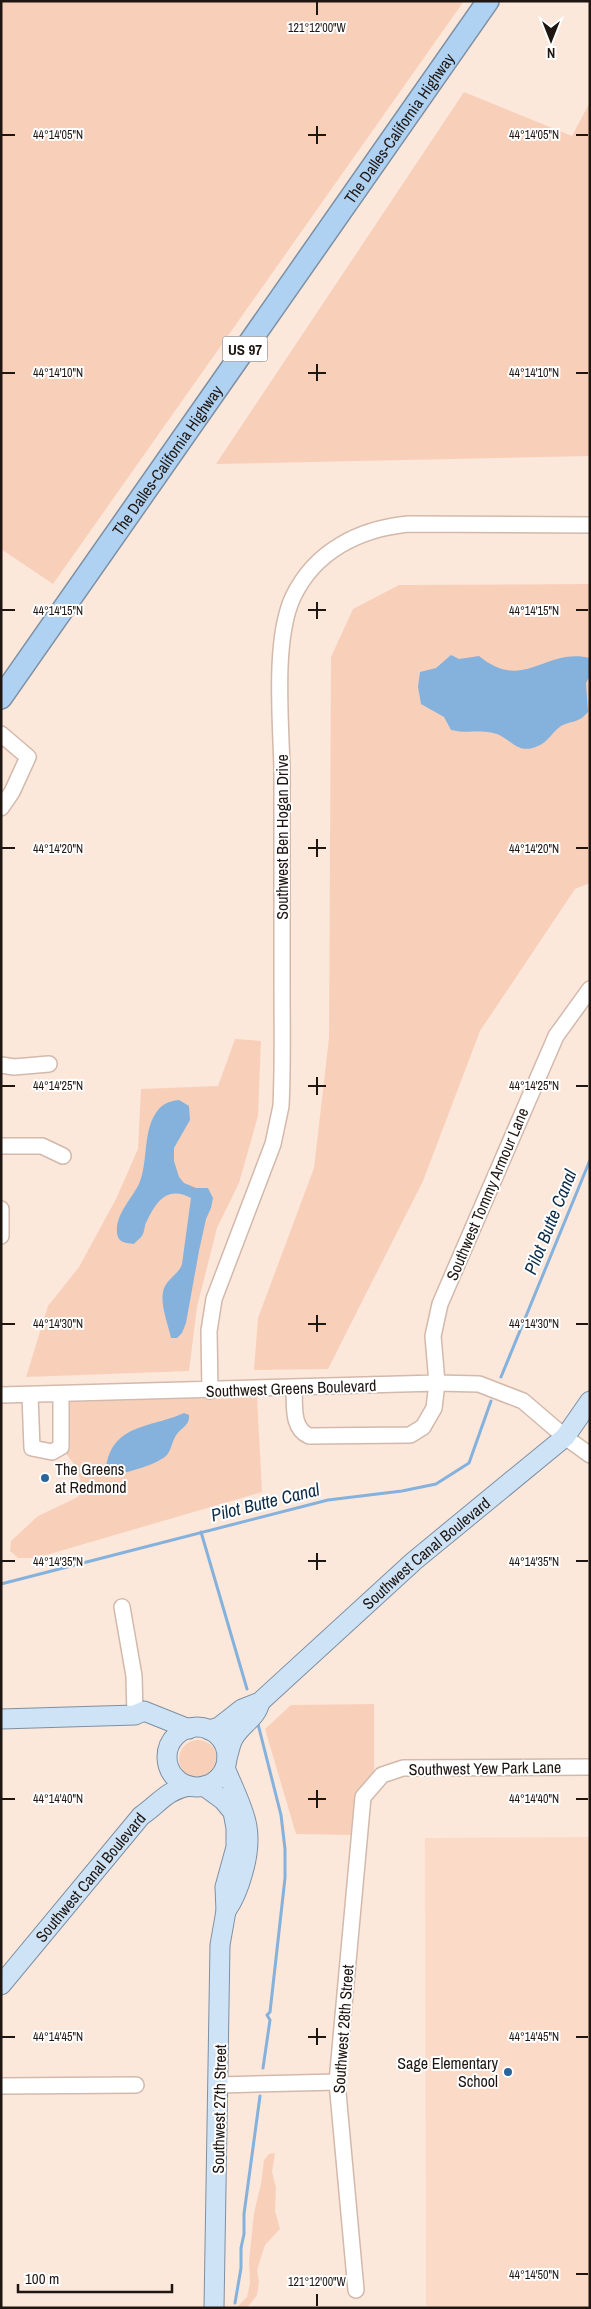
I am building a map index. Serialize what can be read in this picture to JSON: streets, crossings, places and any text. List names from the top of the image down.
{
  "streets": {
    "highway": ["The Dalles-California Highway", "US 97"],
    "main road": ["Southwest Canal Boulevard", "Southwest 27th Street"],
    "street": [
      "Southwest Ben Hogan Drive",
      "Southwest Tommy Armour Lane",
      "Southwest Greens Boulevard",
      "Southwest Yew Park Lane",
      "Southwest 28th Street"
    ]
  },
  "crossings": [
    ["Southwest Ben Hogan Drive", "Southwest Greens Boulevard"],
    ["Southwest Tommy Armour Lane", "Southwest Greens Boulevard"],
    ["Southwest Greens Boulevard", "Southwest Canal Boulevard"],
    ["Southwest Canal Boulevard", "Southwest 27th Street"],
    ["Southwest Yew Park Lane", "Southwest 28th Street"]
  ],
  "water": ["Pilot Butte Canal"],
  "places": ["The Greens at Redmond", "Sage Elementary School"],
  "scale_bar": "100 m",
  "north": "bottom",
  "coordinates": [
    "121°12'00\"W",
    "44°14'05\"N",
    "44°14'10\"N",
    "44°14'15\"N",
    "44°14'20\"N",
    "44°14'25\"N",
    "44°14'30\"N",
    "44°14'35\"N",
    "44°14'40\"N",
    "44°14'45\"N",
    "44°14'50\"N"
  ]
}
